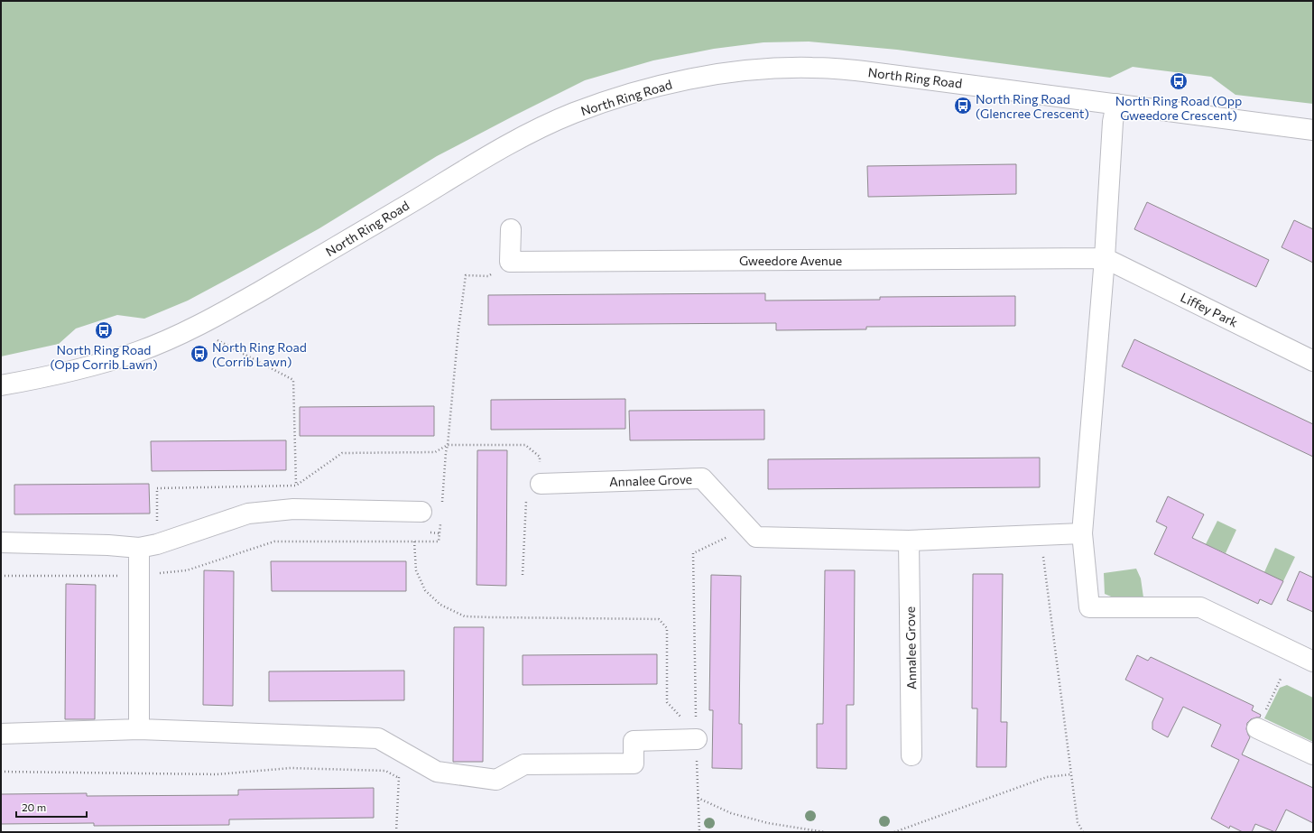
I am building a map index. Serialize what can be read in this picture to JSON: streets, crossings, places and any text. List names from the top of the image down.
{
  "streets": {
    "street": [
      "North Ring Road",
      "Gweedore Avenue",
      "Liffey Park",
      "Annalee Grove"
    ]
  },
  "crossings": [
    ["Gweedore Avenue", "Liffey Park"]
  ],
  "places": {
    "bus stop": [
      "North Ring Road (Opp Gweedore Crescent)",
      "North Ring Road (Glencree Crescent)",
      "North Ring Road (Opp Corrib Lawn)",
      "North Ring Road (Corrib Lawn)"
    ]
  },
  "scale_bar": "20 m"
}
